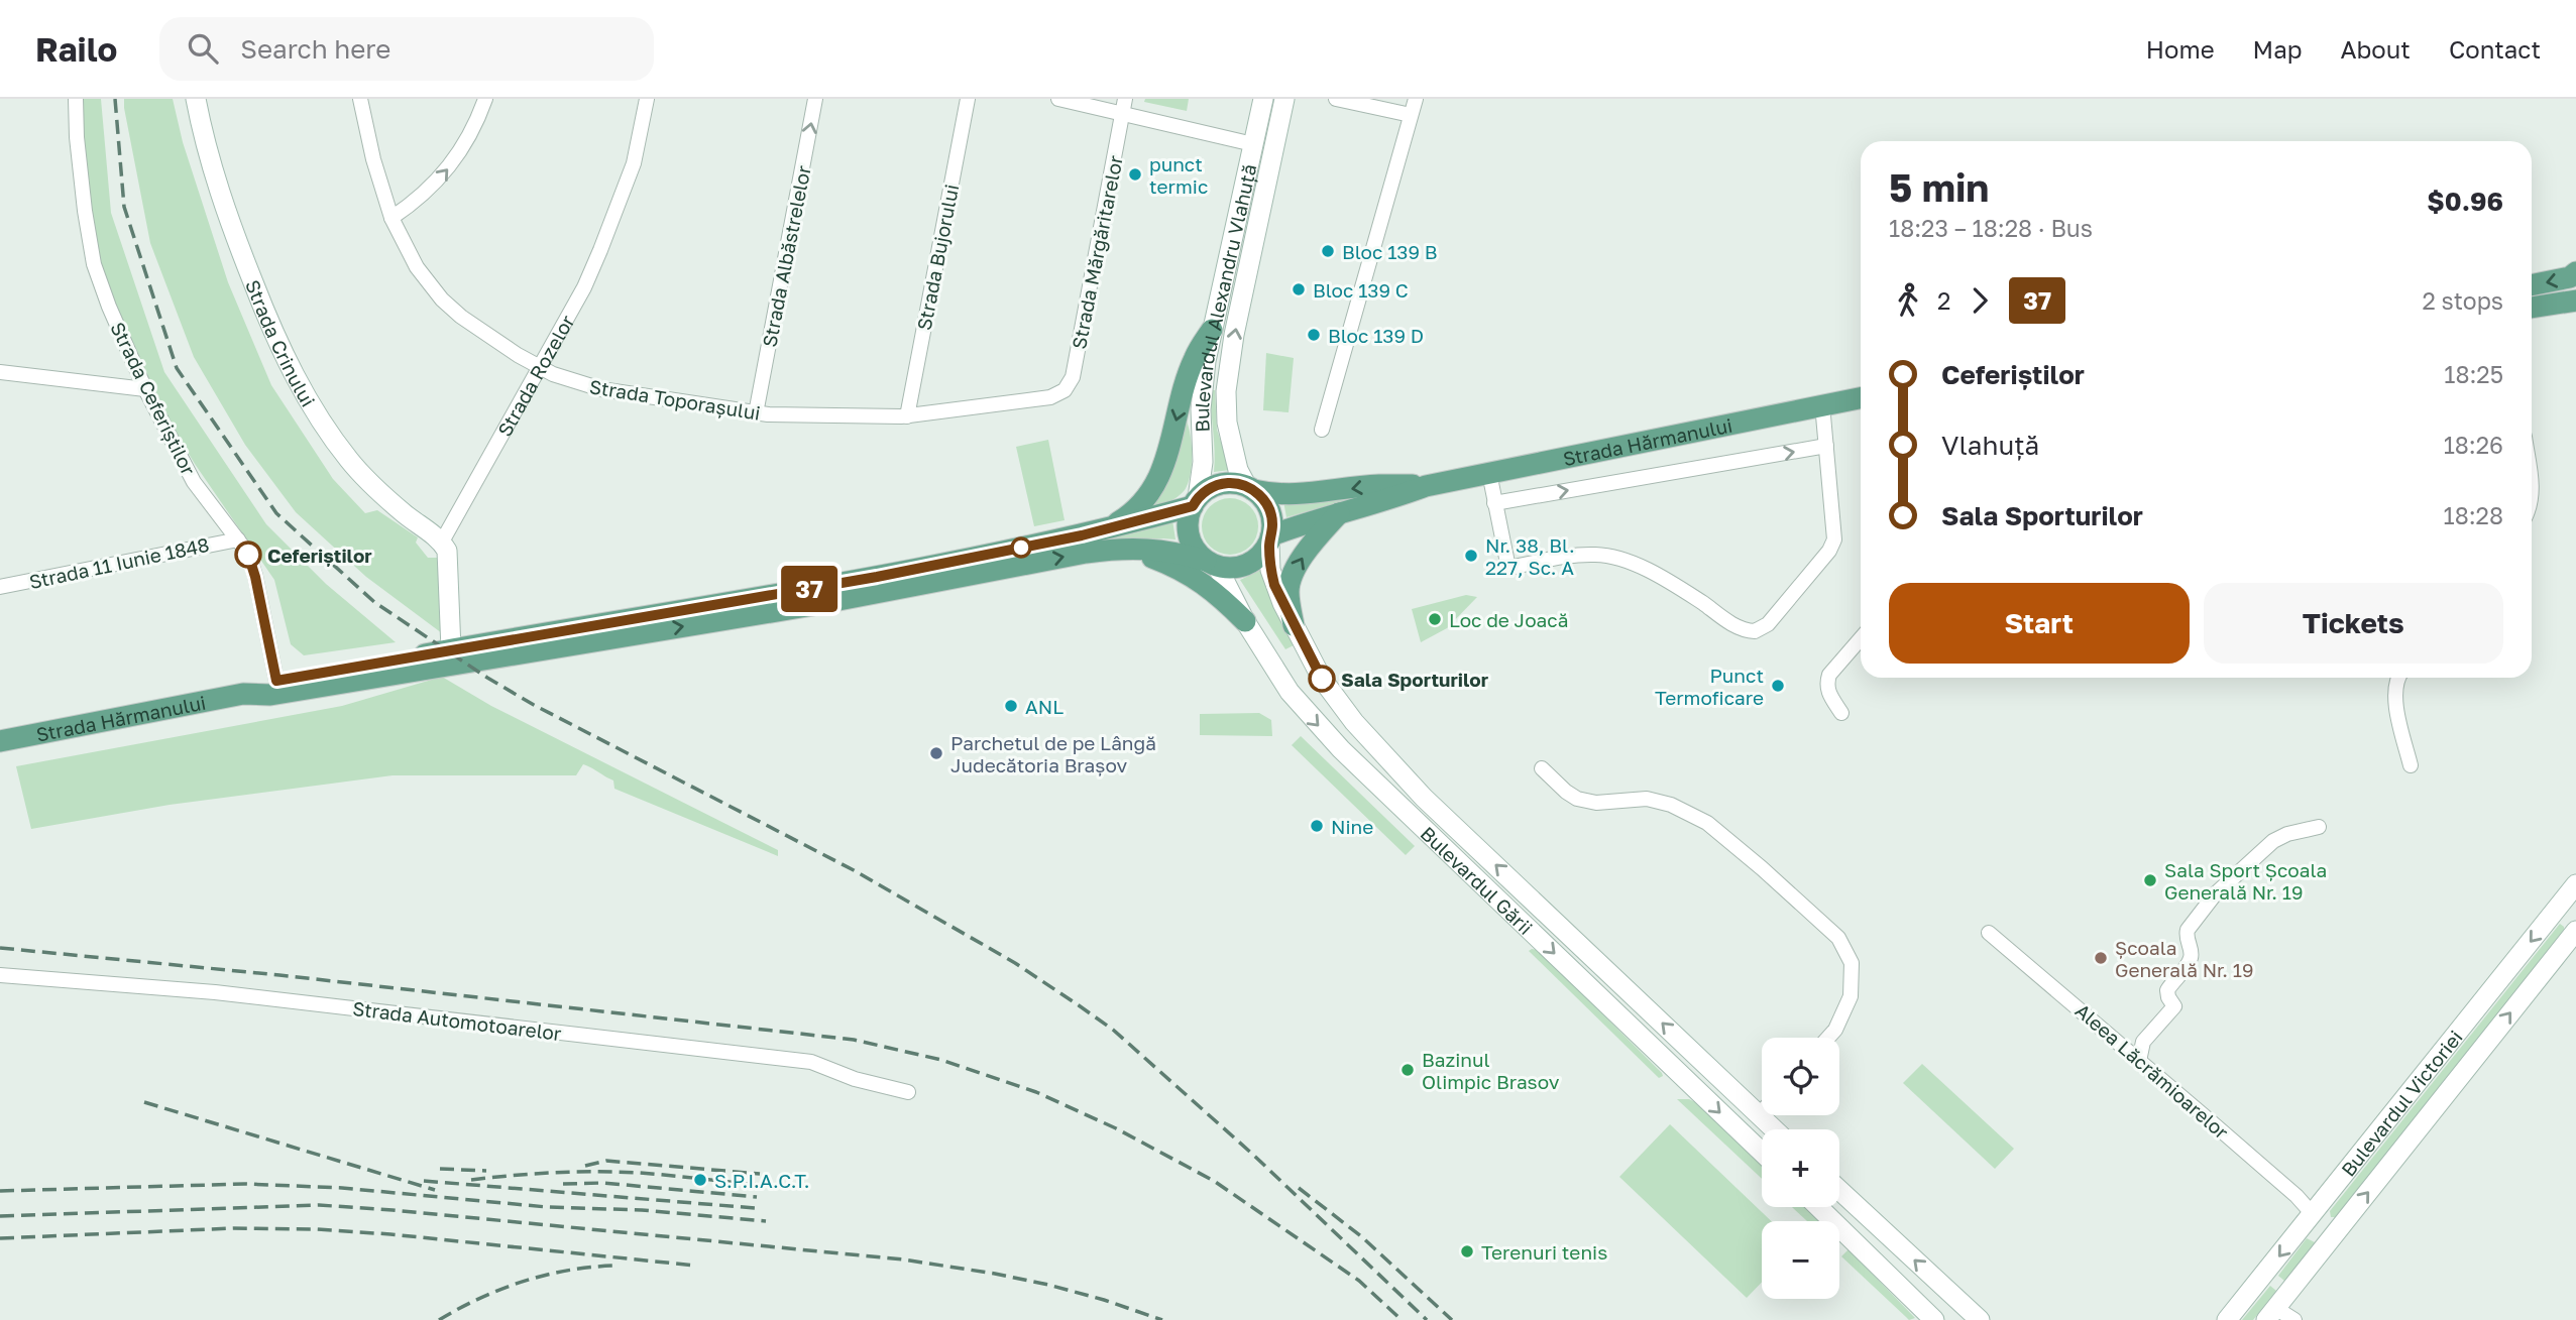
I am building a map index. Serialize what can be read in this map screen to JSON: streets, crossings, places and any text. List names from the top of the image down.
{
  "streets": {
    "main road": [
      "Bulevardul Alexandru Vlahuță",
      "Strada Crinului",
      "Strada Hărmanului",
      "Bulevardul Gării",
      "Bulevardul Victoriei"
    ],
    "street": [
      "Strada Mărgăritarelor",
      "Strada Albăstrelelor",
      "Strada Bujorului",
      "Strada Rozelor",
      "Strada Ceferiștilor",
      "Strada Toporașului",
      "Strada 11 Iunie 1848",
      "Strada Automotoarelor",
      "Aleea Lăcrămioarelor"
    ]
  },
  "crossings": [
    ["Strada Mărgăritarelor", "Strada Toporașului"],
    ["Strada Albăstrelelor", "Strada Toporașului"],
    ["Strada Bujorului", "Strada Toporașului"],
    ["Bulevardul Alexandru Vlahuță", "Strada Hărmanului"],
    ["Bulevardul Alexandru Vlahuță", "Bulevardul Gării"],
    ["Strada Crinului", "Strada Rozelor"],
    ["Strada Rozelor", "Strada Toporașului"],
    ["Strada Ceferiștilor", "Strada Hărmanului"],
    ["Strada Ceferiștilor", "Strada 11 Iunie 1848"],
    ["Strada Hărmanului", "Bulevardul Gării"],
    ["Aleea Lăcrămioarelor", "Bulevardul Victoriei"]
  ],
  "one_way": ["Strada Albăstrelelor"],
  "places": [
    "punct termic",
    "Bloc 139 B",
    "Bloc 139 C",
    "Bloc 139 D",
    "Ceferiștilor",
    "Nr. 38, Bl. 227, Sc. A",
    "Loc de Joacă",
    "Sala Sporturilor",
    "Punct Termoficare",
    "ANL",
    "Parchetul de pe Lângă Judecătoria Brașov",
    "Nine",
    "Sala Sport Școala Generală Nr. 19",
    "Școala Generală Nr. 19",
    "Bazinul Olimpic Brasov",
    "S.P.I.A.C.T.",
    "Terenuri tenis"
  ],
  "lines": ["bus line 37"],
  "page": {
    "header": "Railo",
    "search": "Search here",
    "nav": [
      "Home",
      "Map",
      "About",
      "Contact"
    ],
    "on_map": "37",
    "heading": ["5 min", "18:23 – 18:28 · Bus", "$0.96"],
    "legs": ["2", "37", "2 stops"],
    "list": [
      {
        "name": "Ceferiștilor",
        "value": "18:25"
      },
      {
        "name": "Vlahuță",
        "value": "18:26"
      },
      {
        "name": "Sala Sporturilor",
        "value": "18:28"
      }
    ],
    "buttons": ["Start", "Tickets"],
    "map_buttons": ["+", "−"]
  }
}
